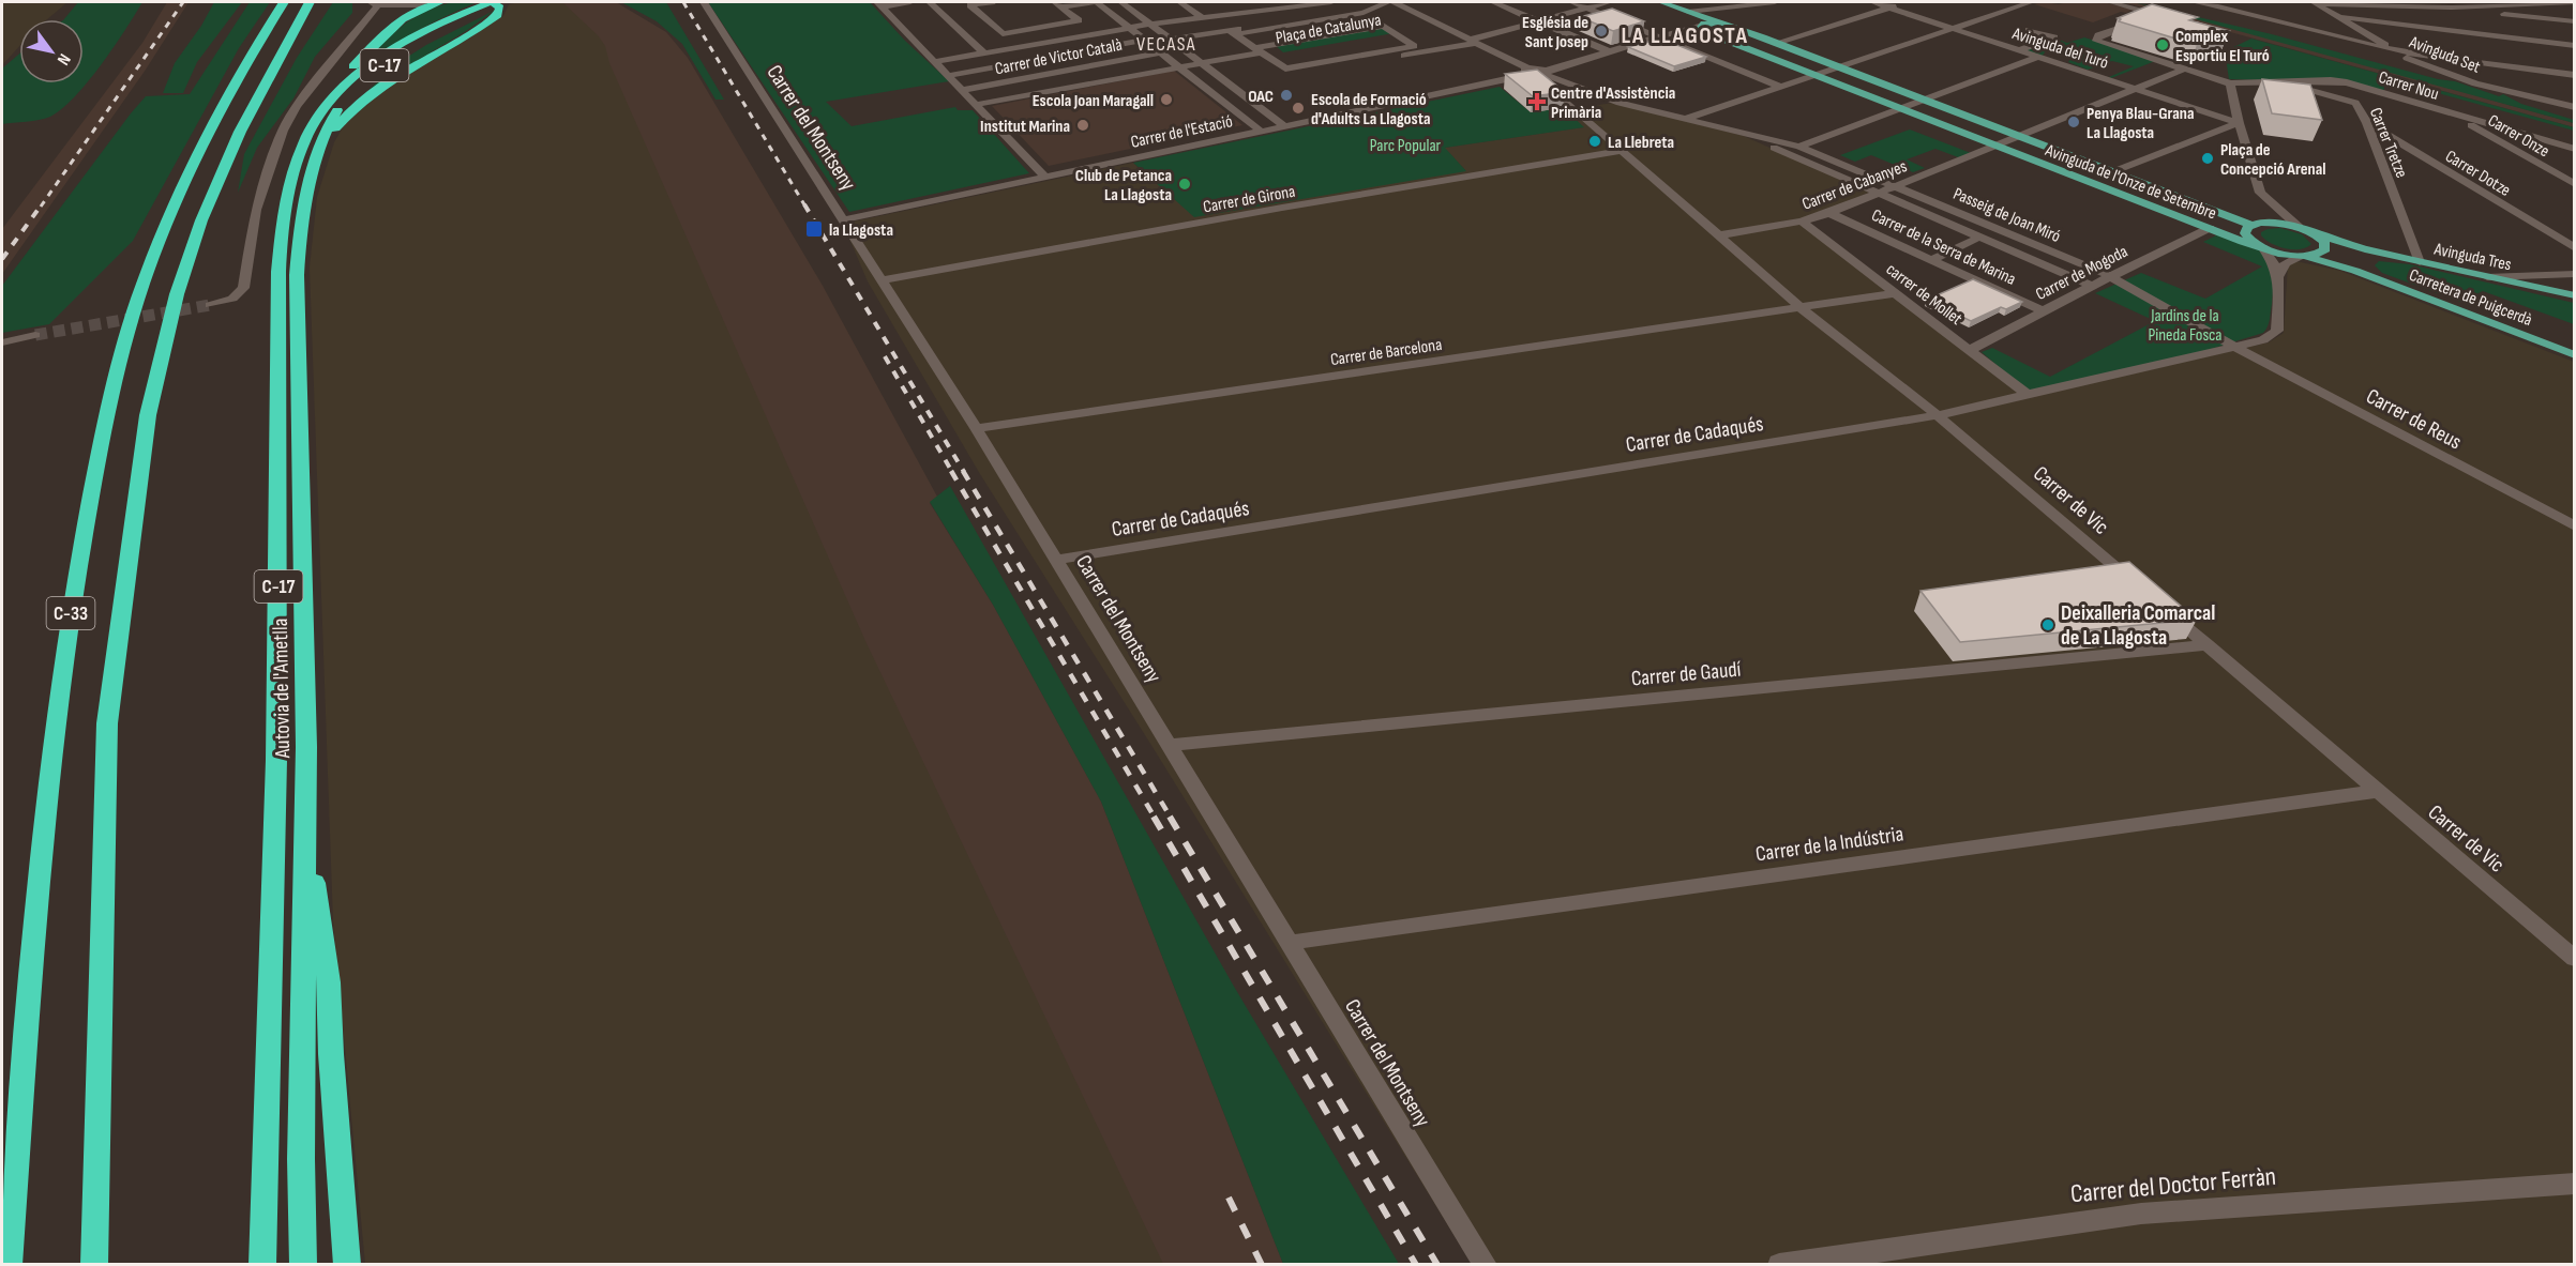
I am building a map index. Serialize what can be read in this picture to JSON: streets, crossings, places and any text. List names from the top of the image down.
{
  "streets": {
    "highway": ["C-17", "C-33", "Autovia de l'Ametlla"],
    "main road": ["Avinguda de l'Onze de Setembre", "Avinguda Tres", "Carretera de Puigcerdà"],
    "street": [
      "Plaça de Catalunya",
      "Avinguda del Turó",
      "Avinguda Set",
      "Carrer de Victor Català",
      "Carrer Nou",
      "Carrer del Montseny",
      "Carrer de l'Estació",
      "Carrer Onze",
      "Carrer Tretze",
      "Carrer Dotze",
      "Carrer de Cabanyes",
      "Carrer de Girona",
      "Passeig de Joan Miró",
      "Carrer de la Serra de Marina",
      "Carrer de Mogoda",
      "carrer de Mollet",
      "Carrer de Barcelona",
      "Carrer de Reus",
      "Carrer de Cadaqués",
      "Carrer de Vic",
      "Carrer de Gaudí",
      "Carrer de la Indústria",
      "Carrer del Doctor Ferràn"
    ]
  },
  "crossings": [
    ["C-17", "Autovia de l'Ametlla"],
    ["Carrer Nou", "Carrer Onze"],
    ["Carrer Nou", "Carrer Tretze"],
    ["Carrer del Montseny", "Carrer de l'Estació"],
    ["Carrer del Montseny", "Carrer de Girona"],
    ["Carrer del Montseny", "Carrer de Barcelona"],
    ["Carrer del Montseny", "Carrer de Cadaqués"],
    ["Carrer del Montseny", "Carrer de Gaudí"],
    ["Carrer del Montseny", "Carrer de la Indústria"],
    ["Carrer de l'Estació", "Avinguda de l'Onze de Setembre"],
    ["Carrer de l'Estació", "Passeig de Joan Miró"],
    ["Carrer de l'Estació", "Carrer de Vic"],
    ["Carrer Tretze", "Carrer Dotze"],
    ["Carrer Tretze", "Avinguda Tres"],
    ["Avinguda de l'Onze de Setembre", "Carrer de Cabanyes"],
    ["Avinguda de l'Onze de Setembre", "Avinguda Tres"],
    ["Avinguda de l'Onze de Setembre", "Carrer de Mogoda"],
    ["Avinguda de l'Onze de Setembre", "Carretera de Puigcerdà"],
    ["Carrer de Cabanyes", "Passeig de Joan Miró"],
    ["Carrer de Cabanyes", "Carrer de la Serra de Marina"],
    ["Carrer de Cabanyes", "carrer de Mollet"],
    ["Carrer de Cabanyes", "Carrer de Vic"],
    ["Carrer de Girona", "Carrer de Vic"],
    ["Passeig de Joan Miró", "Carrer de Mogoda"],
    ["Passeig de Joan Miró", "Carrer de Reus"],
    ["Passeig de Joan Miró", "Carrer de Cadaqués"],
    ["Passeig de Joan Miró", "Carrer de Vic"],
    ["Carrer de la Serra de Marina", "Carrer de Mogoda"],
    ["Avinguda Tres", "Carretera de Puigcerdà"],
    ["Carrer de Mogoda", "carrer de Mollet"],
    ["carrer de Mollet", "Carrer de Barcelona"],
    ["carrer de Mollet", "Carrer de Cadaqués"],
    ["Carrer de Barcelona", "Carrer de Vic"],
    ["Carrer de Reus", "Carrer de Cadaqués"],
    ["Carrer de Cadaqués", "Carrer de Vic"],
    ["Carrer de Vic", "Carrer de Gaudí"],
    ["Carrer de Vic", "Carrer de la Indústria"]
  ],
  "districts": ["LA LLAGOSTA", "VECASA"],
  "parks": ["Parc Popular", "Jardins de la Pineda Fosca"],
  "places": {
    "other": [
      "Església de Sant Josep",
      "Complex Esportiu El Turó",
      "OAC",
      "Escola Joan Maragall",
      "Escola de Formació d'Adults La Llagosta",
      "Penya Blau-Grana La Llagosta",
      "Institut Marina",
      "La Llebreta",
      "Plaça de Concepció Arenal",
      "Club de Petanca La Llagosta",
      "Deixalleria Comarcal de La Llagosta"
    ],
    "health": ["Centre d'Assistència Primària"],
    "transit": ["la Llagosta"]
  },
  "north": "bottom right"
}
